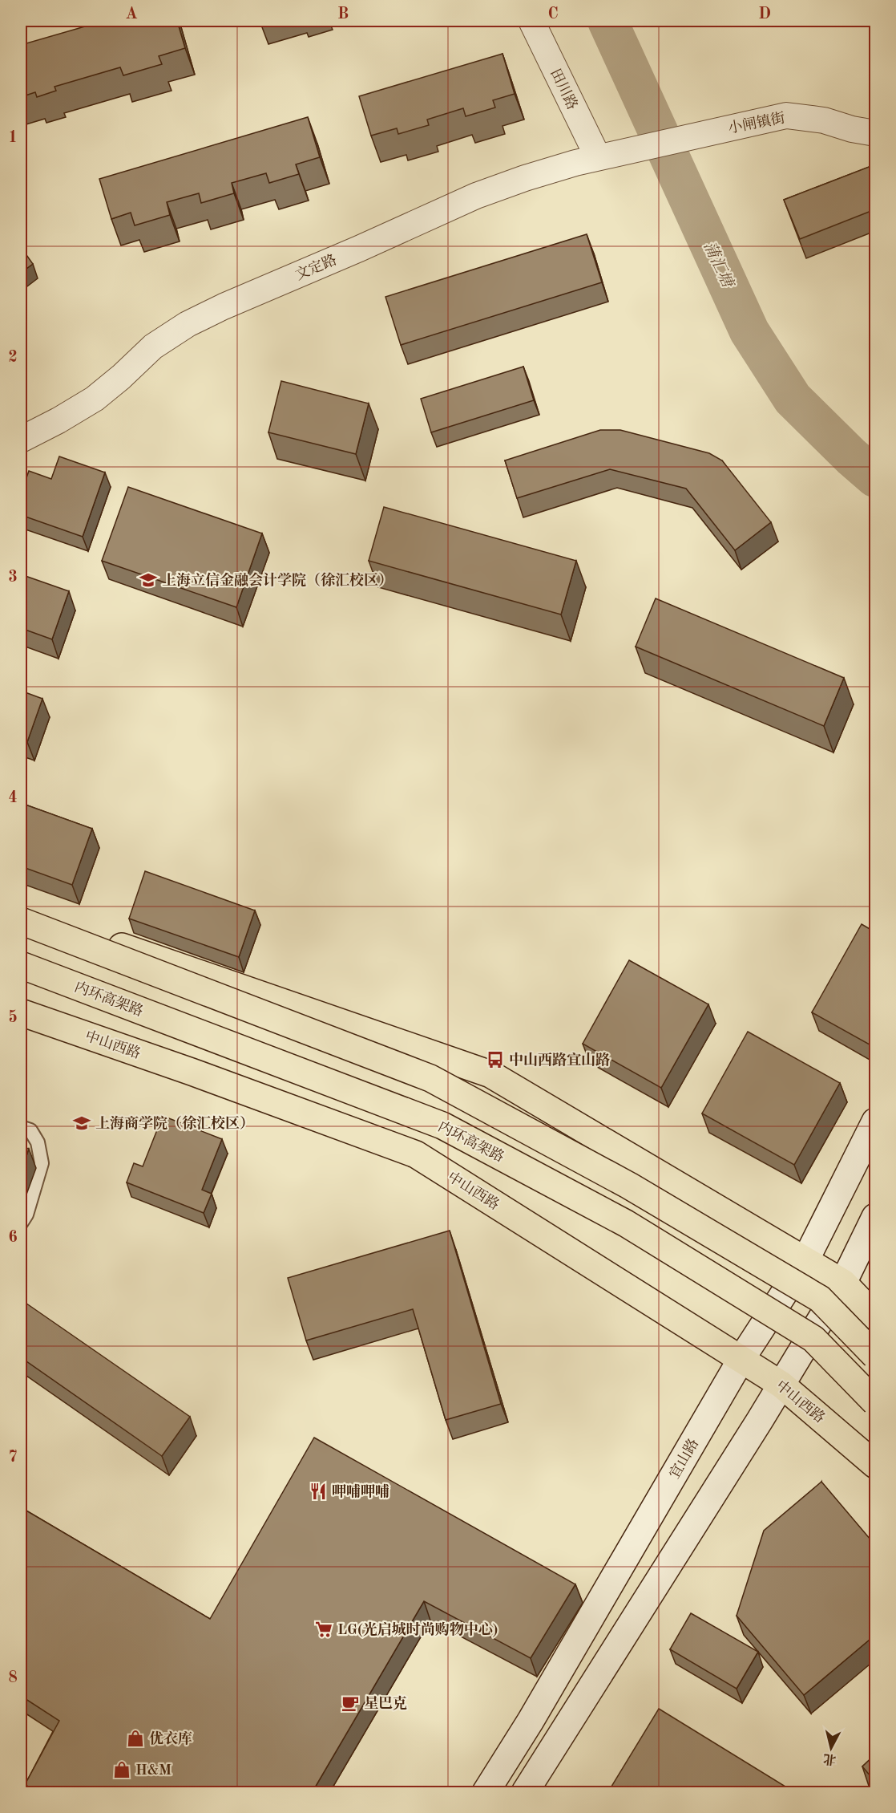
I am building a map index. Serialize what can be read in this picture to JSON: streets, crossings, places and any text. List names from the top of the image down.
{
  "streets": {
    "main road": ["内环高架路", "中山西路", "宜山路"],
    "street": ["田川路", "小闸镇街", "文定路"]
  },
  "crossings": [
    ["田川路", "文定路"],
    ["小闸镇街", "文定路"],
    ["中山西路", "宜山路"]
  ],
  "water": ["蒲汇塘"],
  "places": {
    "school or university": ["上海立信金融会计学院（徐汇校区）", "上海商学院（徐汇校区）"],
    "bus stop": ["中山西路宜山路"],
    "restaurant": ["呷哺呷哺"],
    "supermarket": ["LG(光启城时尚购物中心)"],
    "cafe": ["星巴克"],
    "shop": ["优衣库", "H&M"]
  },
  "north": "bottom",
  "grid": {
    "columns": [
      "A",
      "B",
      "C",
      "D"
    ],
    "rows": [
      "1",
      "2",
      "3",
      "4",
      "5",
      "6",
      "7",
      "8"
    ]
  }
}
